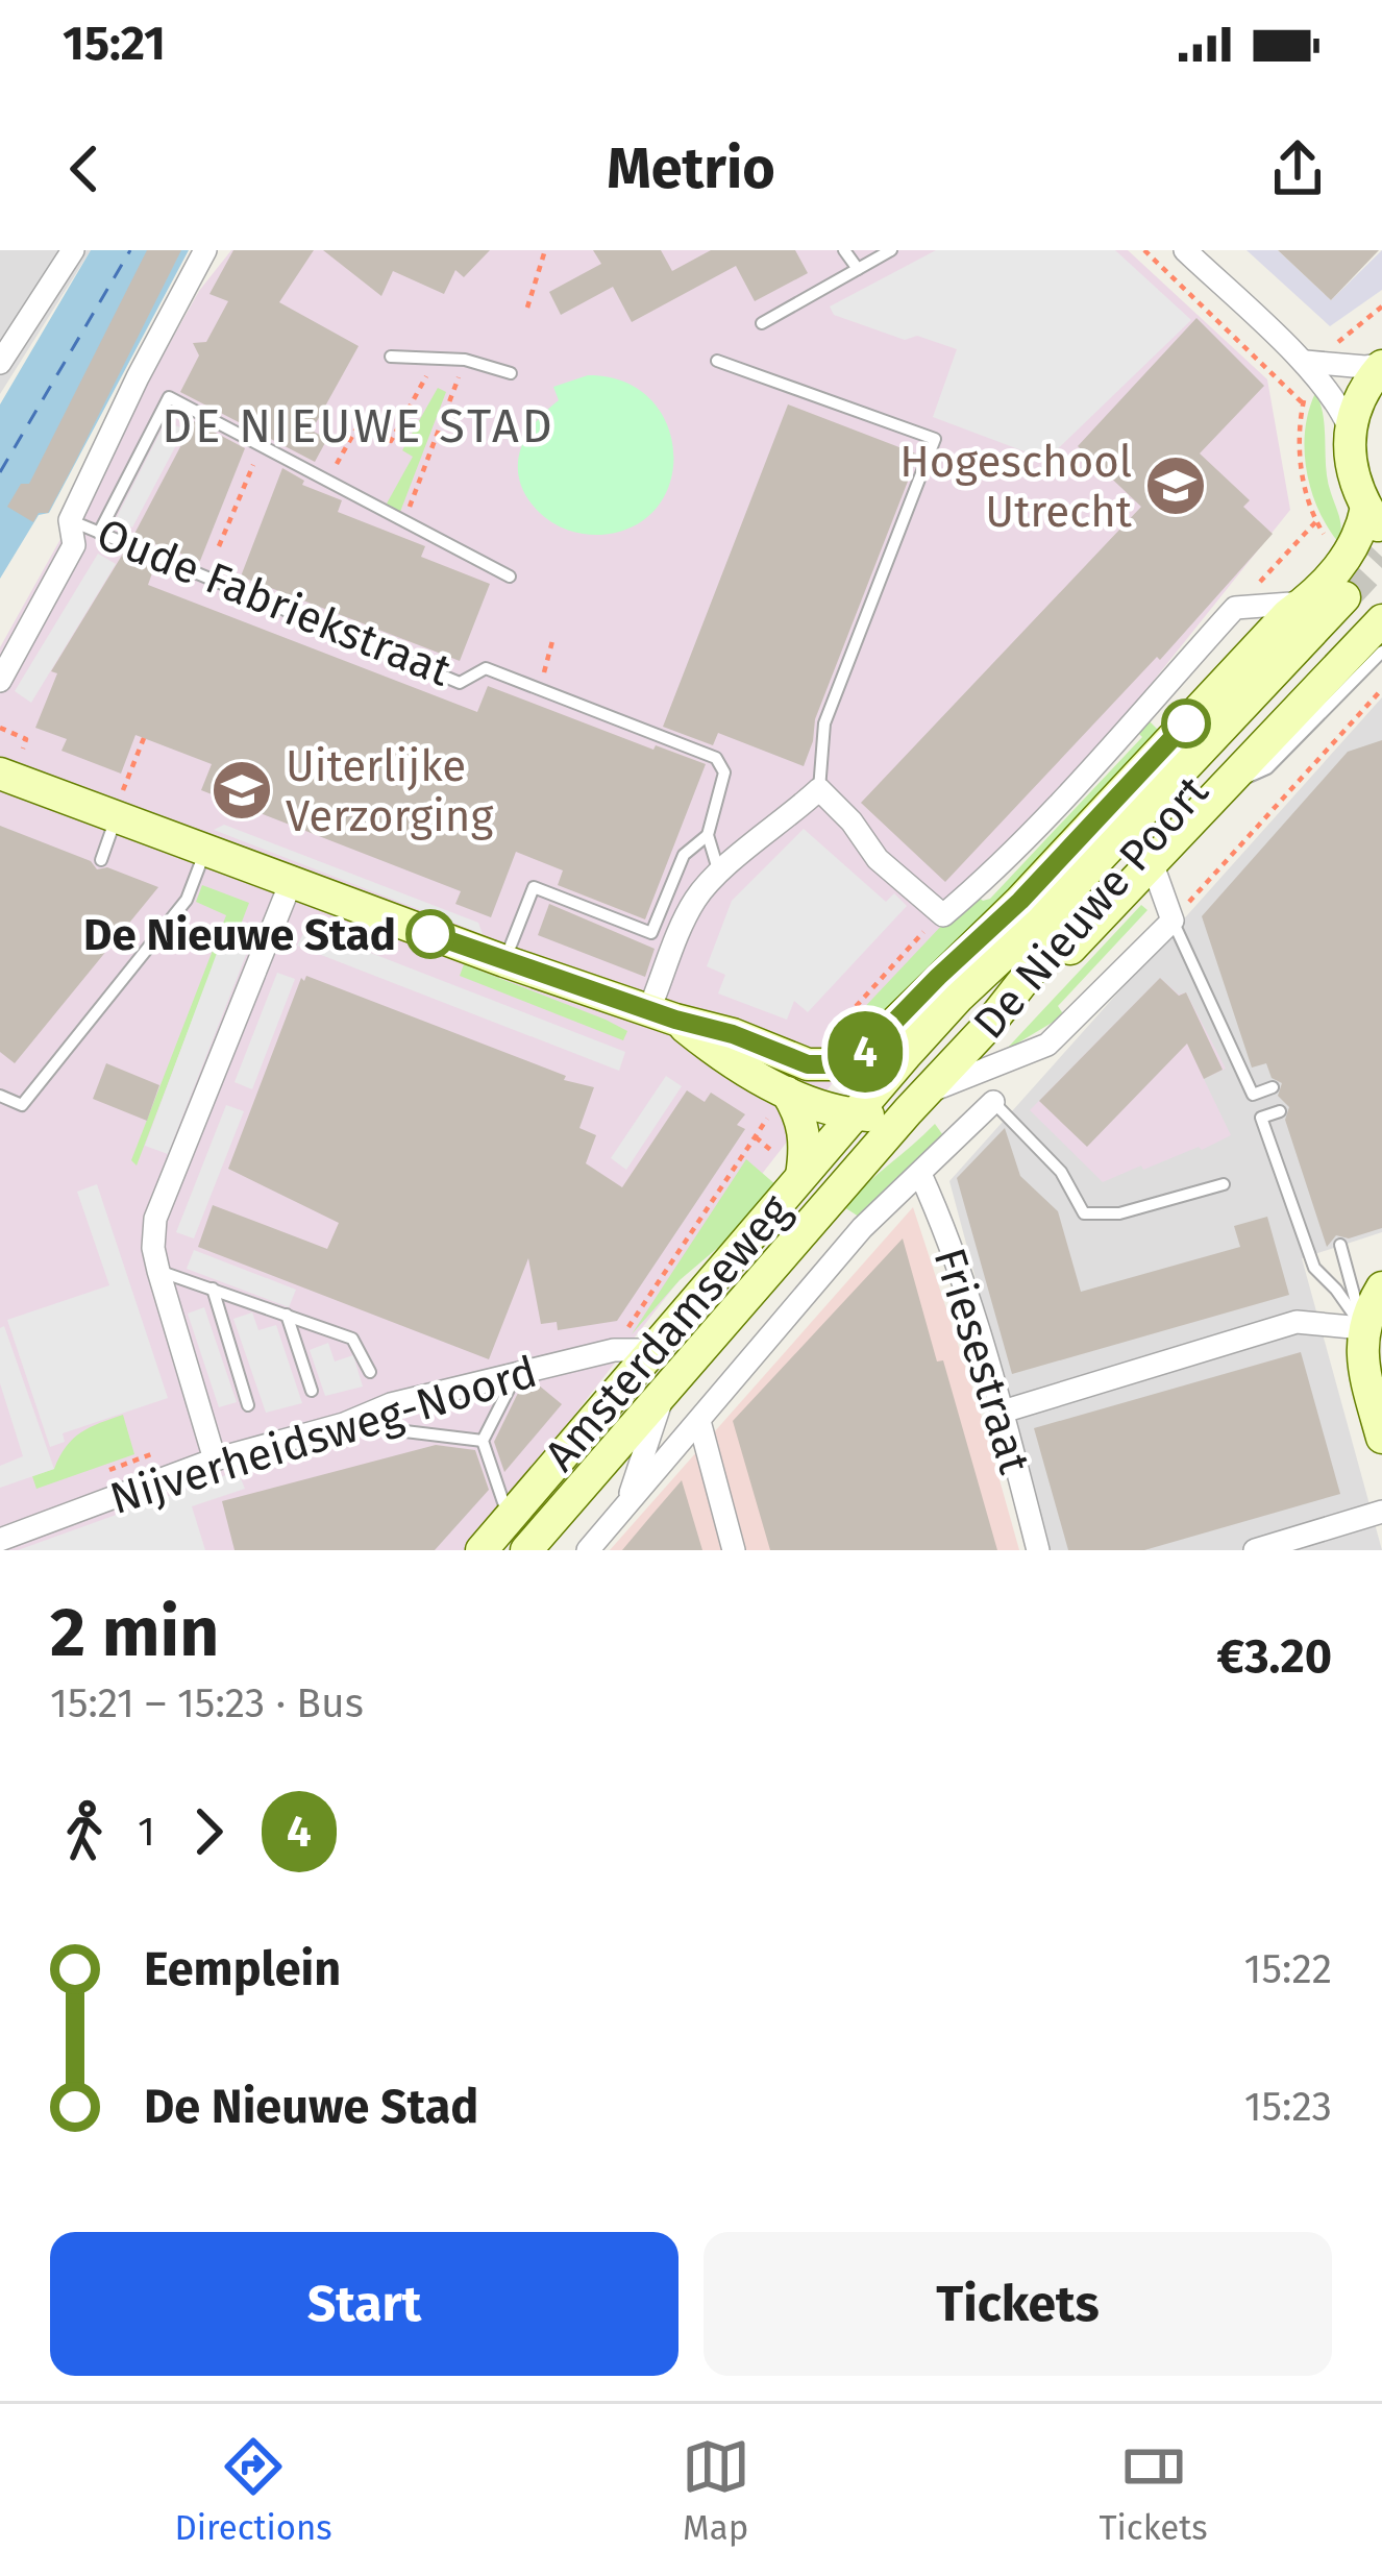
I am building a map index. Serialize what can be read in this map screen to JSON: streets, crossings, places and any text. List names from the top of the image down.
{
  "streets": {
    "main road": ["De Nieuwe Poort", "Amsterdamseweg"],
    "street": ["Friesestraat", "Nijverheidsweg-Noord"],
    "lane": ["Oude Fabriekstraat"]
  },
  "crossings": [
    ["De Nieuwe Poort", "Amsterdamseweg"],
    ["Amsterdamseweg", "Friesestraat"],
    ["Amsterdamseweg", "Nijverheidsweg-Noord"]
  ],
  "districts": ["DE NIEUWE STAD"],
  "places": {
    "school or university": ["Hogeschool Utrecht", "Uiterlijke Verzorging"],
    "other": ["De Nieuwe Stad"]
  },
  "lines": ["bus line 4"],
  "page": {
    "status": "15:21",
    "header": "Metrio",
    "on_map": "4",
    "heading": ["2 min", "15:21 – 15:23 · Bus", "€3.20"],
    "legs": ["1", "4"],
    "list": [
      {
        "name": "Eemplein",
        "value": "15:22"
      },
      {
        "name": "De Nieuwe Stad",
        "value": "15:23"
      }
    ],
    "buttons": ["Start", "Tickets"],
    "tabs": ["Directions", "Map", "Tickets"]
  }
}
